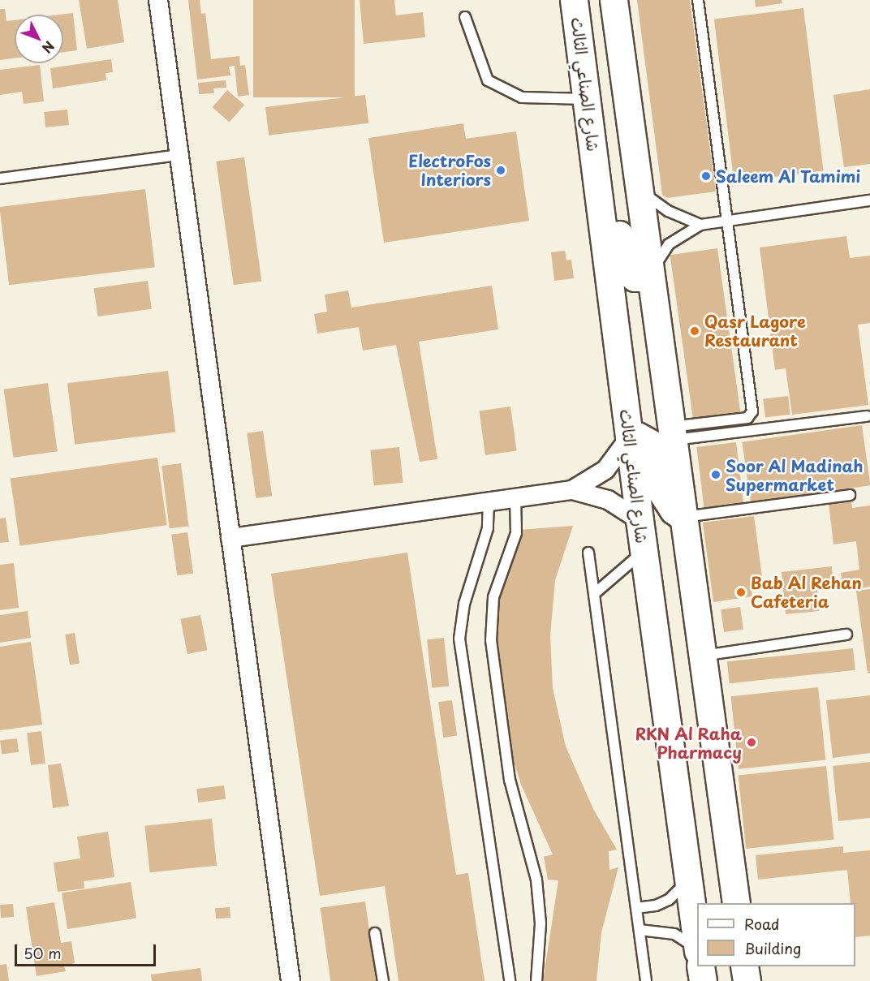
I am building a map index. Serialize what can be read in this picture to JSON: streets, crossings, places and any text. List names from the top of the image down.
{
  "streets": {
    "main road": ["شارع الصناعي الثالث"]
  },
  "places": [
    "ElectroFos Interiors",
    "Saleem Al Tamimi",
    "Qasr Lagore Restaurant",
    "Soor Al Madinah Supermarket",
    "Bab Al Rehan Cafeteria",
    "RKN Al Raha Pharmacy"
  ],
  "legend": ["Road", "Building"],
  "scale_bar": "50 m",
  "north": "bottom right"
}
